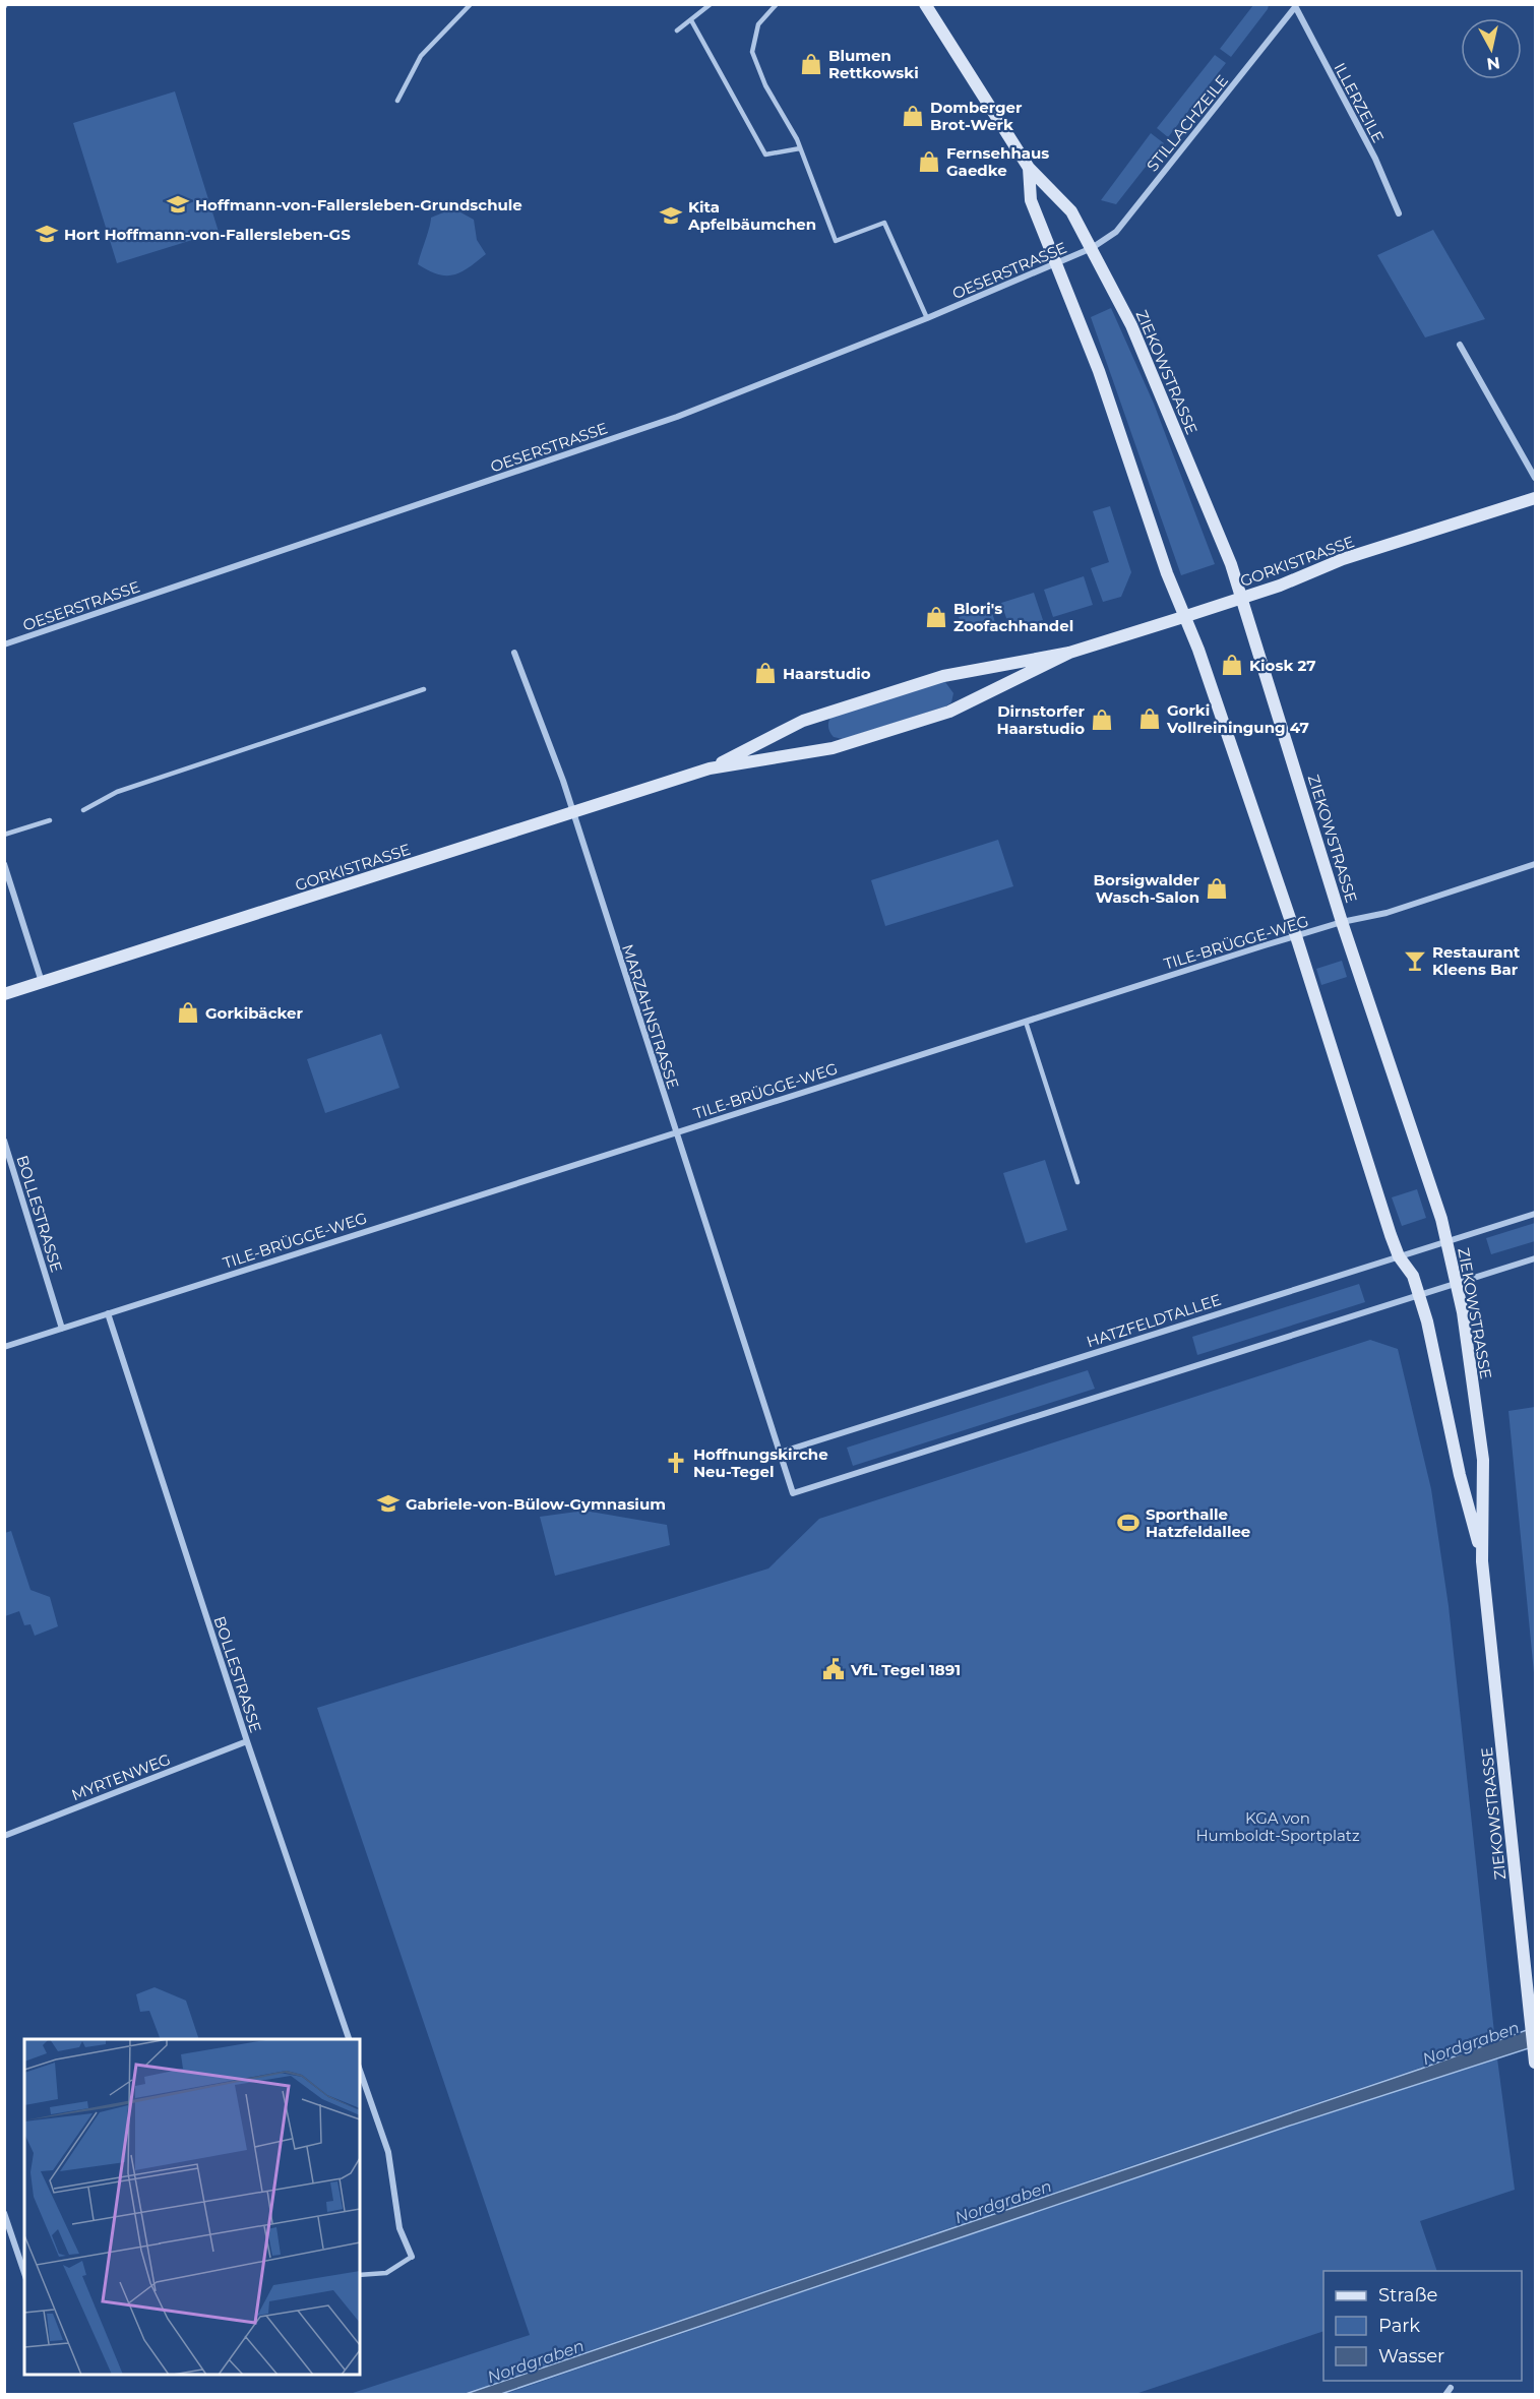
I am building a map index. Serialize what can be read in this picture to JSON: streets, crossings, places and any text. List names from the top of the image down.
{
  "streets": {
    "street": [
      "ILLERZEILE",
      "STILLACHZEILE",
      "OESERSTRASSE",
      "ZIEKOWSTRASSE",
      "GORKISTRASSE",
      "TILE-BRÜGGE-WEG",
      "MARZAHNSTRASSE",
      "BOLLESTRASSE",
      "HATZFELDTALLEE",
      "MYRTENWEG"
    ]
  },
  "crossings": [
    ["ILLERZEILE", "STILLACHZEILE"],
    ["STILLACHZEILE", "OESERSTRASSE"],
    ["STILLACHZEILE", "ZIEKOWSTRASSE"],
    ["OESERSTRASSE", "ZIEKOWSTRASSE"],
    ["ZIEKOWSTRASSE", "GORKISTRASSE"],
    ["ZIEKOWSTRASSE", "TILE-BRÜGGE-WEG"],
    ["ZIEKOWSTRASSE", "MARZAHNSTRASSE"],
    ["ZIEKOWSTRASSE", "HATZFELDTALLEE"],
    ["GORKISTRASSE", "MARZAHNSTRASSE"],
    ["TILE-BRÜGGE-WEG", "MARZAHNSTRASSE"],
    ["TILE-BRÜGGE-WEG", "BOLLESTRASSE"],
    ["MARZAHNSTRASSE", "HATZFELDTALLEE"],
    ["BOLLESTRASSE", "MYRTENWEG"]
  ],
  "water": ["Nordgraben"],
  "parks": ["KGA von Humboldt-Sportplatz"],
  "places": {
    "shop": [
      "Blumen Rettkowski",
      "Domberger Brot-Werk",
      "Fernsehhaus Gaedke",
      "Blori's Zoofachhandel",
      "Kiosk 27",
      "Haarstudio",
      "Gorki Vollreiningung 47",
      "Dirnstorfer Haarstudio",
      "Borsigwalder Wasch-Salon",
      "Gorkibäcker"
    ],
    "school or university": [
      "Hoffmann-von-Fallersleben-Grundschule",
      "Kita Apfelbäumchen",
      "Hort Hoffmann-von-Fallersleben-GS",
      "Gabriele-von-Bülow-Gymnasium"
    ],
    "bar": ["Restaurant Kleens Bar"],
    "church": ["Hoffnungskirche Neu-Tegel"],
    "sports": ["Sporthalle Hatzfeldallee"],
    "public building": ["VfL Tegel 1891"]
  },
  "legend": ["Straße", "Park", "Wasser"],
  "north": "bottom"
}
